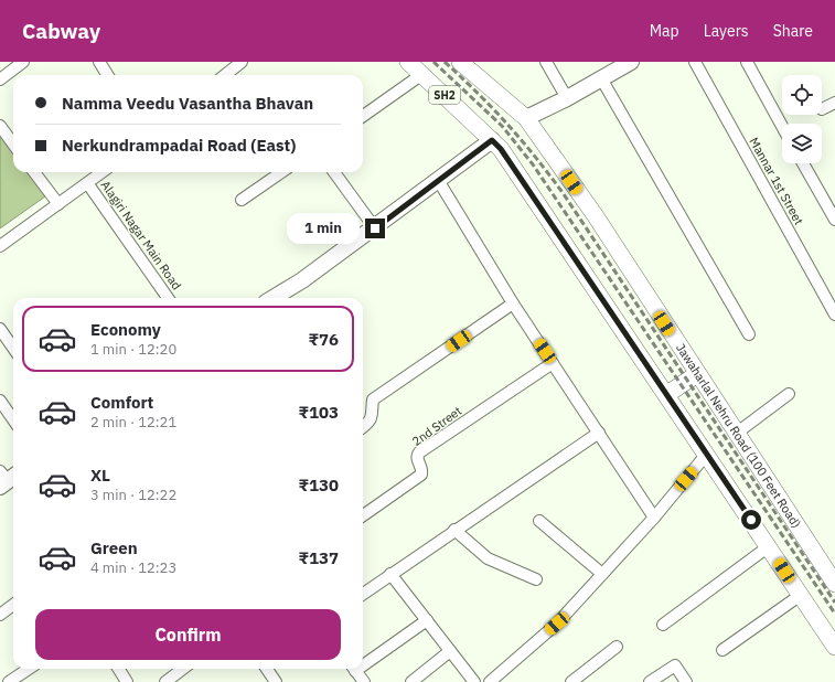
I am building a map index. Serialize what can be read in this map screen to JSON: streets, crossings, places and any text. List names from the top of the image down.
{
  "streets": {
    "main road": ["SH2", "Jawaharlal Nehru Road (100 Feet Road)"],
    "street": ["Mannar 1st Street", "Alagiri Nagar Main Road", "2nd Street"]
  },
  "page": {
    "header": "Cabway",
    "nav": ["Map", "Layers", "Share"],
    "banner": ["Namma Veedu Vasantha Bhavan", "Nerkundrampadai Road (East)"],
    "bubble": "1 min",
    "list": [
      {
        "name": "Economy",
        "note": "1 min · 12:20",
        "value": "₹76"
      },
      {
        "name": "Comfort",
        "note": "2 min · 12:21",
        "value": "₹103"
      },
      {
        "name": "XL",
        "note": "3 min · 12:22",
        "value": "₹130"
      },
      {
        "name": "Green",
        "note": "4 min · 12:23",
        "value": "₹137"
      }
    ],
    "buttons": "Confirm"
  }
}
